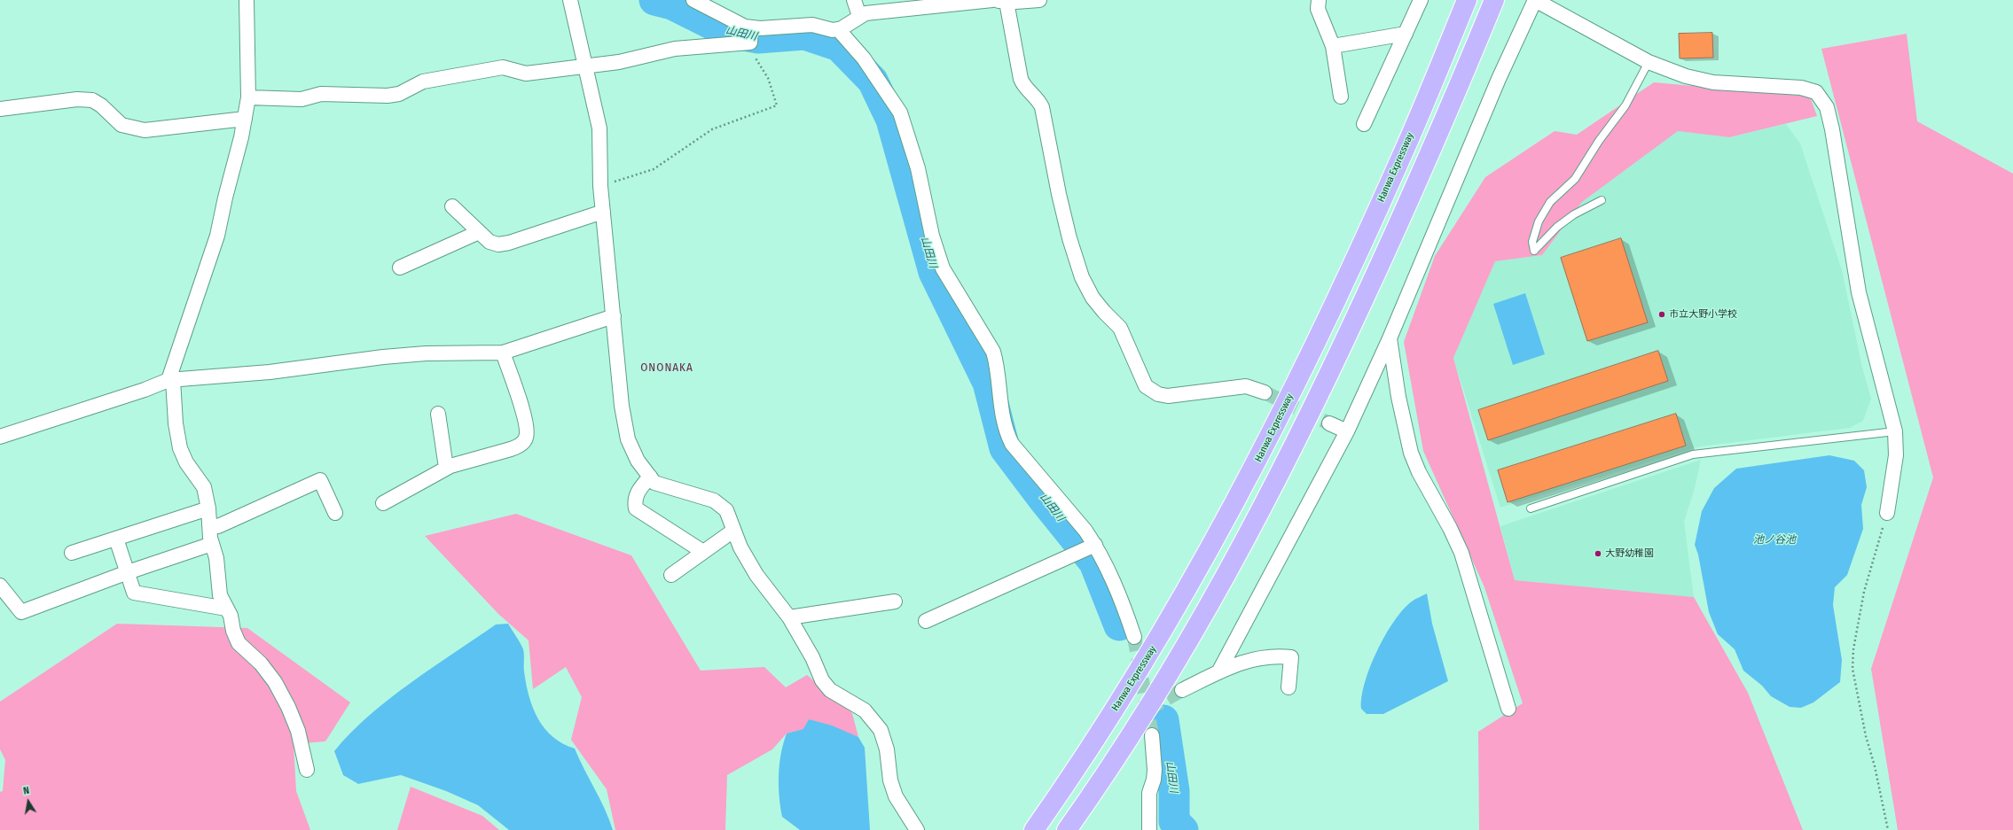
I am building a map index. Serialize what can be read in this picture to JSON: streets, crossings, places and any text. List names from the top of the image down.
{
  "streets": {
    "highway": ["Hanwa Expressway"]
  },
  "districts": ["ONONAKA"],
  "water": ["山田川", "池ノ谷池"],
  "places": ["市立大野小学校", "大野幼稚園"],
  "north": "top"
}
